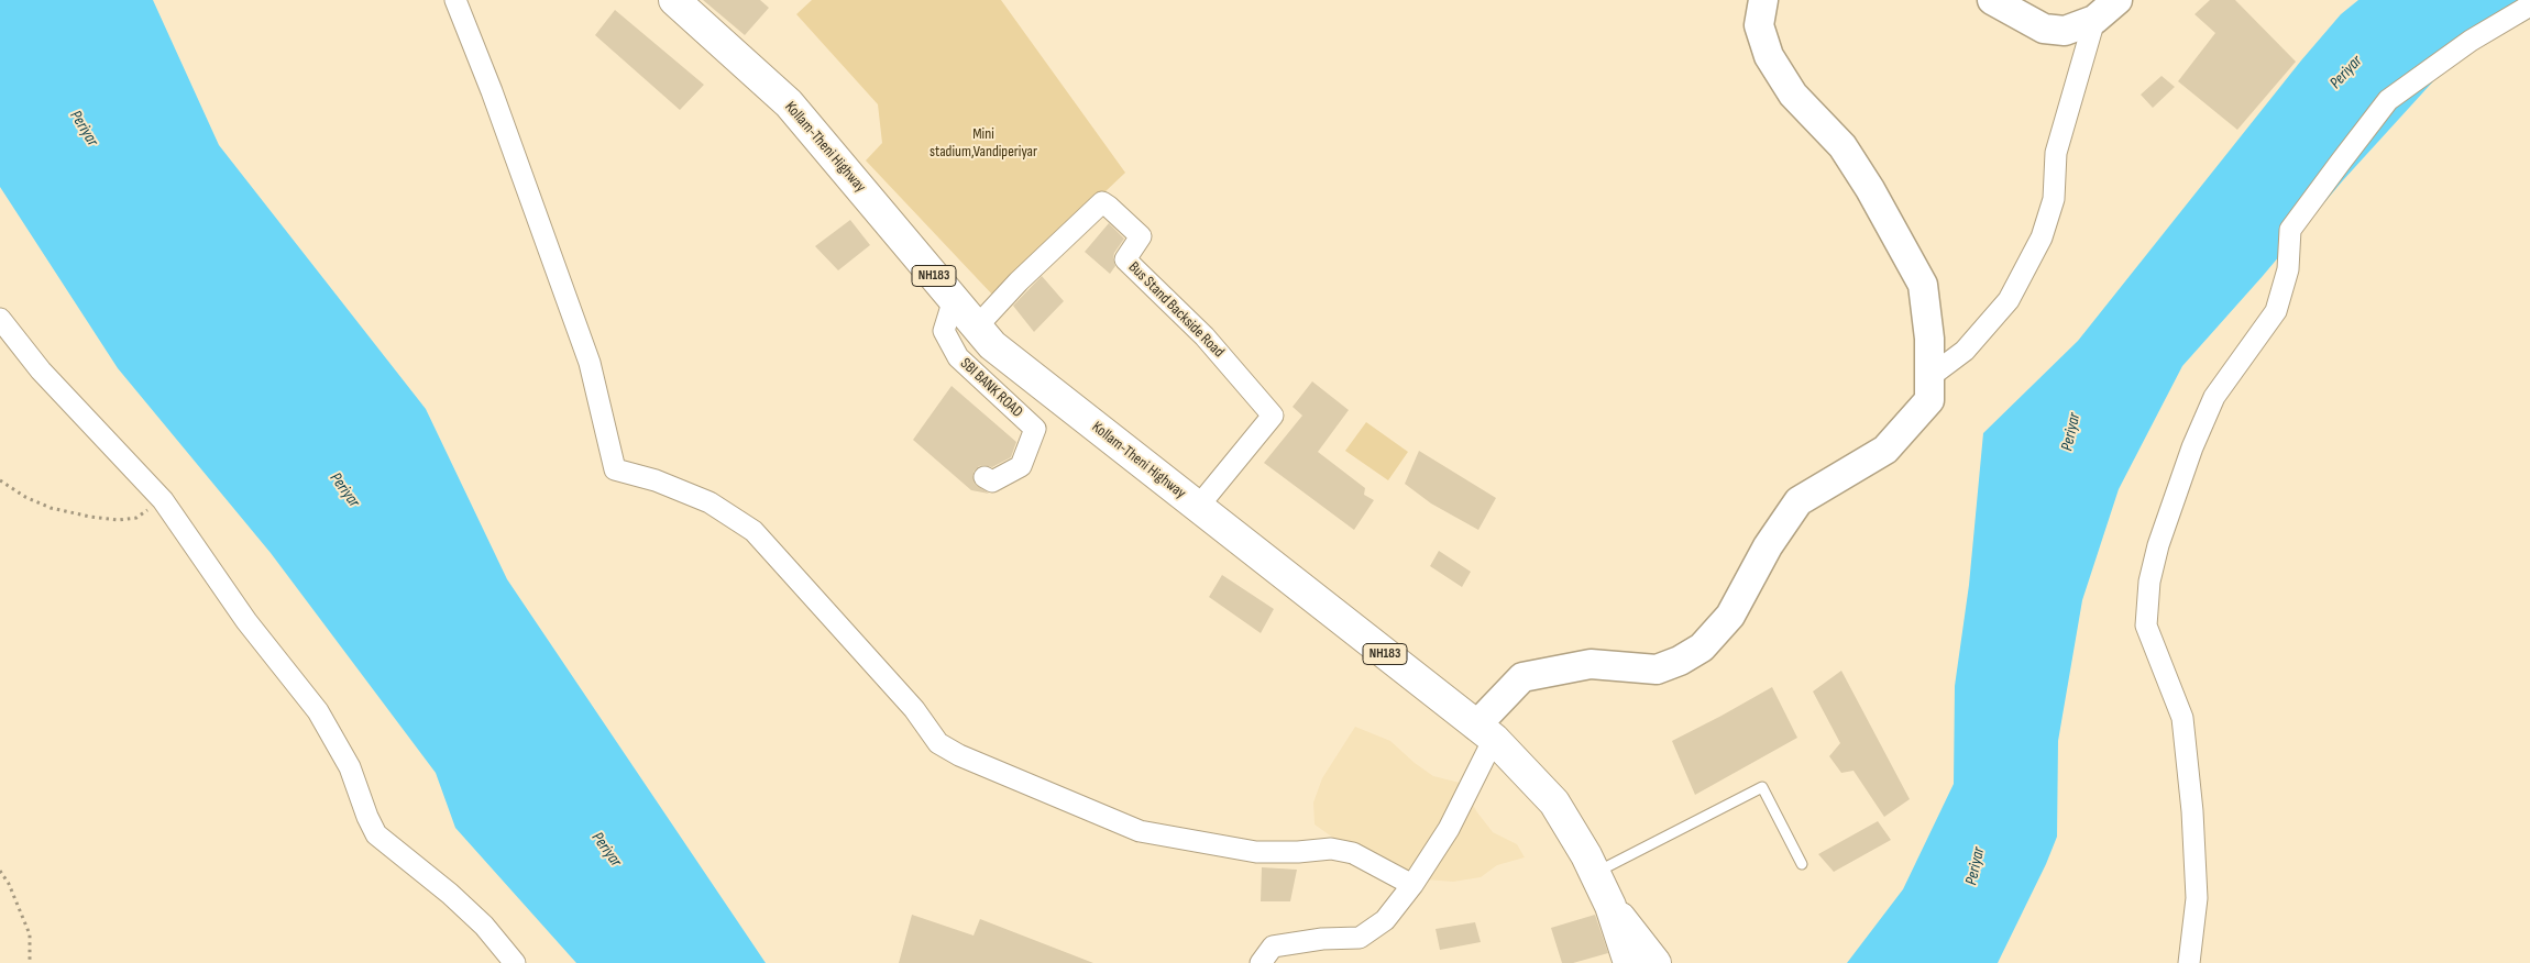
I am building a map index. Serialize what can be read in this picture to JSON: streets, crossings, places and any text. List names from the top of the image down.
{
  "streets": {
    "highway": ["Kollam-Theni Highway", "NH183"],
    "street": ["Bus Stand Backside Road", "SBI BANK ROAD"]
  },
  "crossings": [
    ["Kollam-Theni Highway", "NH183"],
    ["Kollam-Theni Highway", "Bus Stand Backside Road"],
    ["Kollam-Theni Highway", "SBI BANK ROAD"]
  ],
  "water": ["Periyar"],
  "parks": ["Mini stadium,Vandiperiyar"]
}
